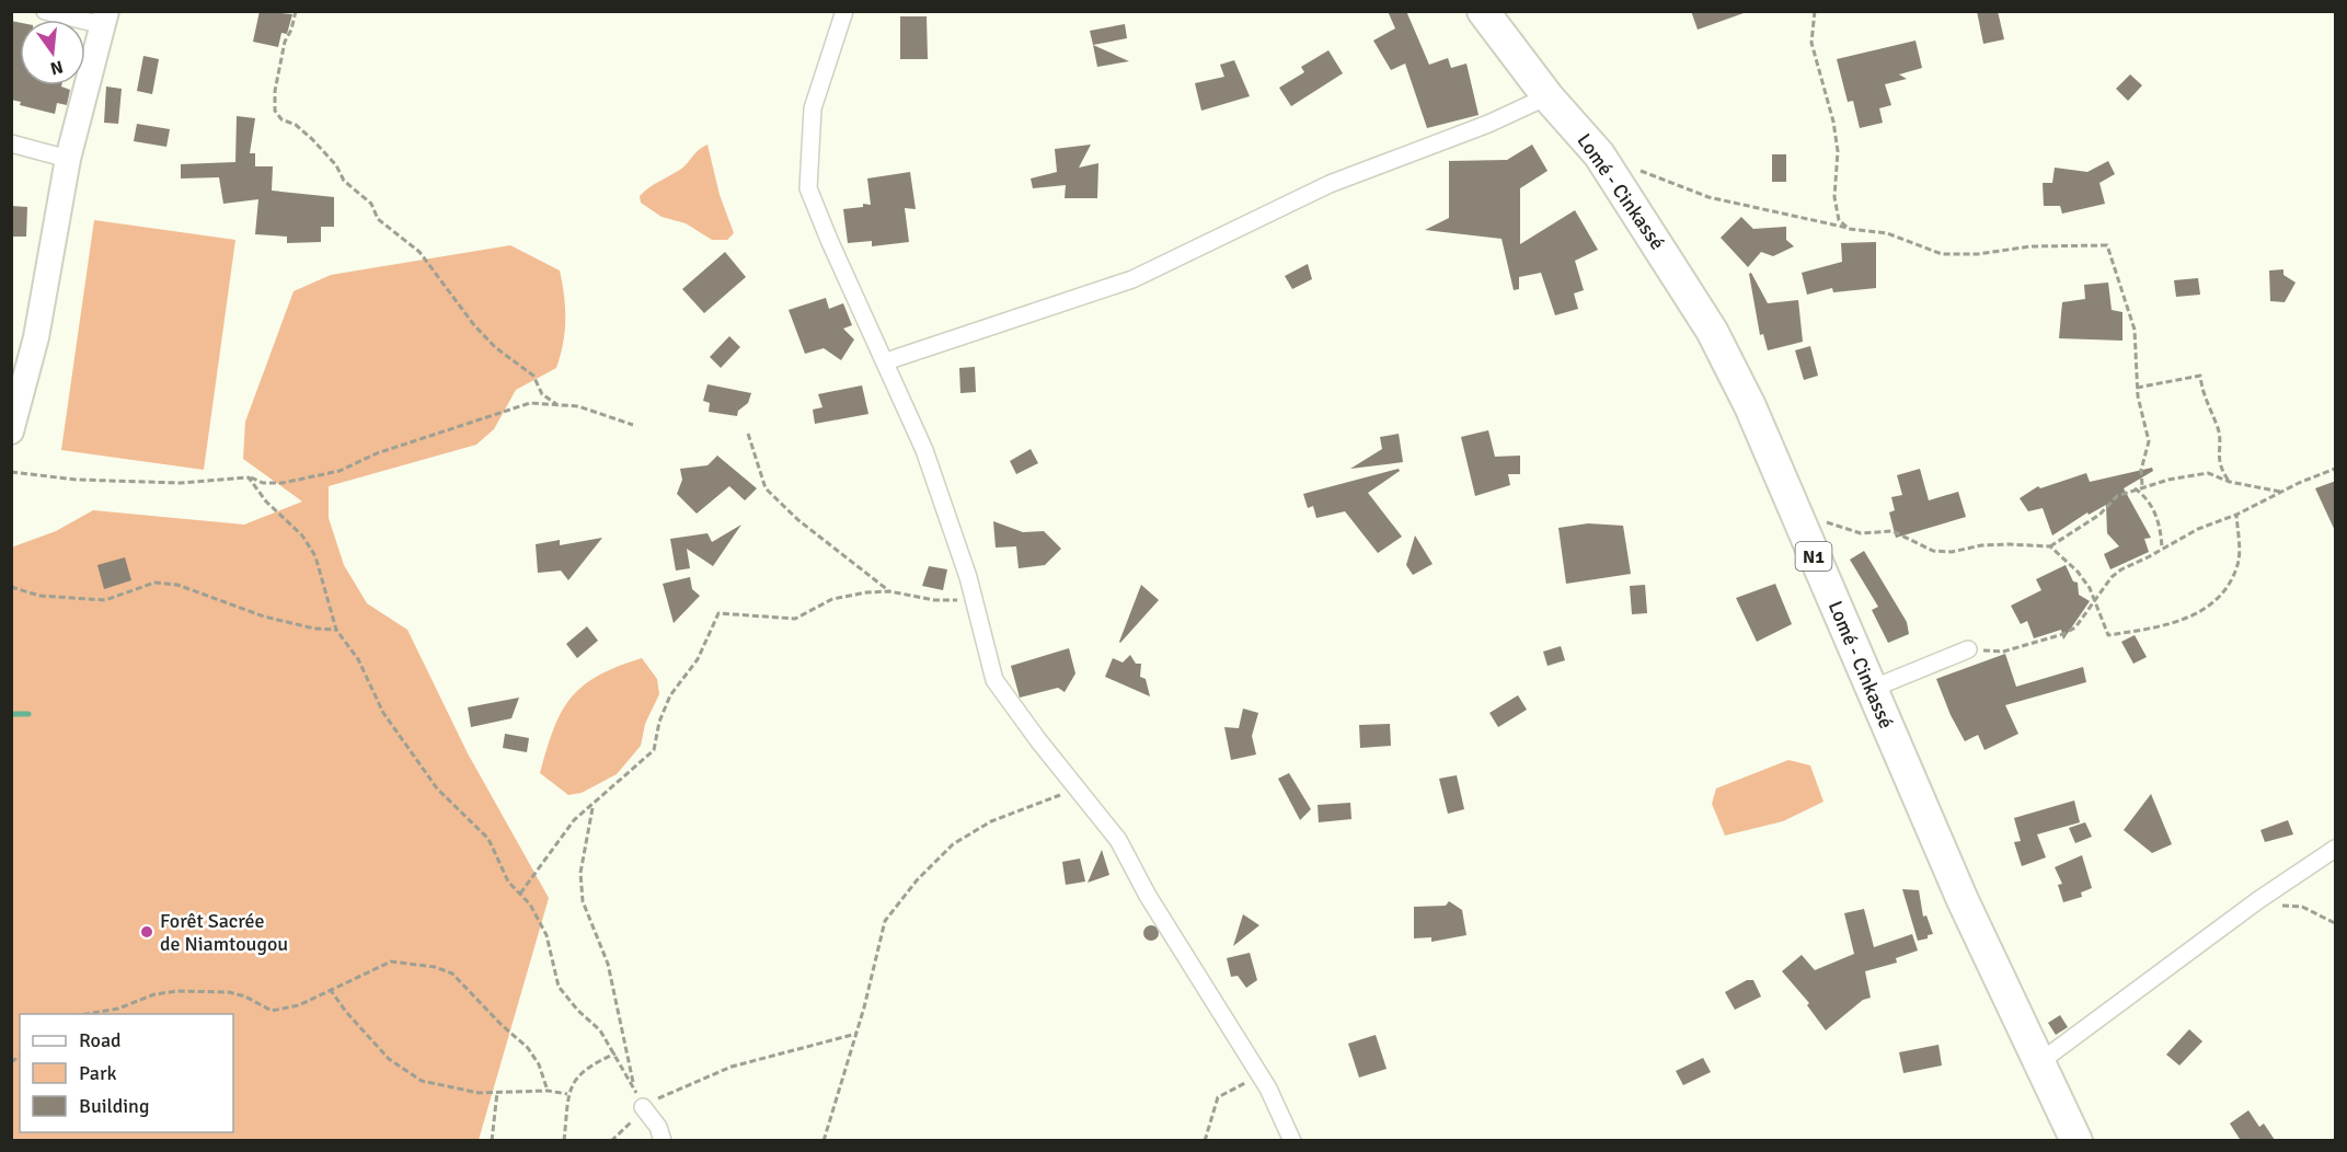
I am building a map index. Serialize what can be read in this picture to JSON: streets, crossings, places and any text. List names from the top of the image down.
{
  "streets": {
    "highway": ["Lomé - Cinkassé", "N1"]
  },
  "places": ["Forêt Sacrée de Niamtougou"],
  "legend": ["Road", "Park", "Building"],
  "north": "bottom"
}
